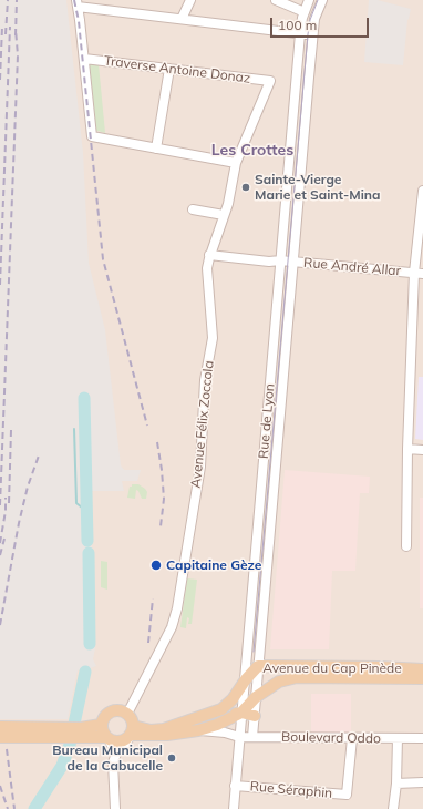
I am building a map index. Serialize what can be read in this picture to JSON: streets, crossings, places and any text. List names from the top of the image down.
{
  "streets": {
    "main road": ["Avenue du Cap Pinède"],
    "street": [
      "Traverse Antoine Donaz",
      "Rue André Allar",
      "Rue de Lyon",
      "Avenue Félix Zoccola",
      "Boulevard Oddo",
      "Rue Séraphin"
    ]
  },
  "crossings": [
    ["Traverse Antoine Donaz", "Avenue Félix Zoccola"],
    ["Rue André Allar", "Rue de Lyon"],
    ["Rue André Allar", "Avenue Félix Zoccola"],
    ["Rue de Lyon", "Avenue du Cap Pinède"],
    ["Rue de Lyon", "Boulevard Oddo"],
    ["Rue de Lyon", "Rue Séraphin"],
    ["Boulevard Oddo", "Rue Séraphin"]
  ],
  "districts": ["Les Crottes"],
  "places": ["Sainte-Vierge Marie et Saint-Mina", "Capitaine Gèze", "Bureau Municipal de la Cabucelle"],
  "scale_bar": "100 m"
}
